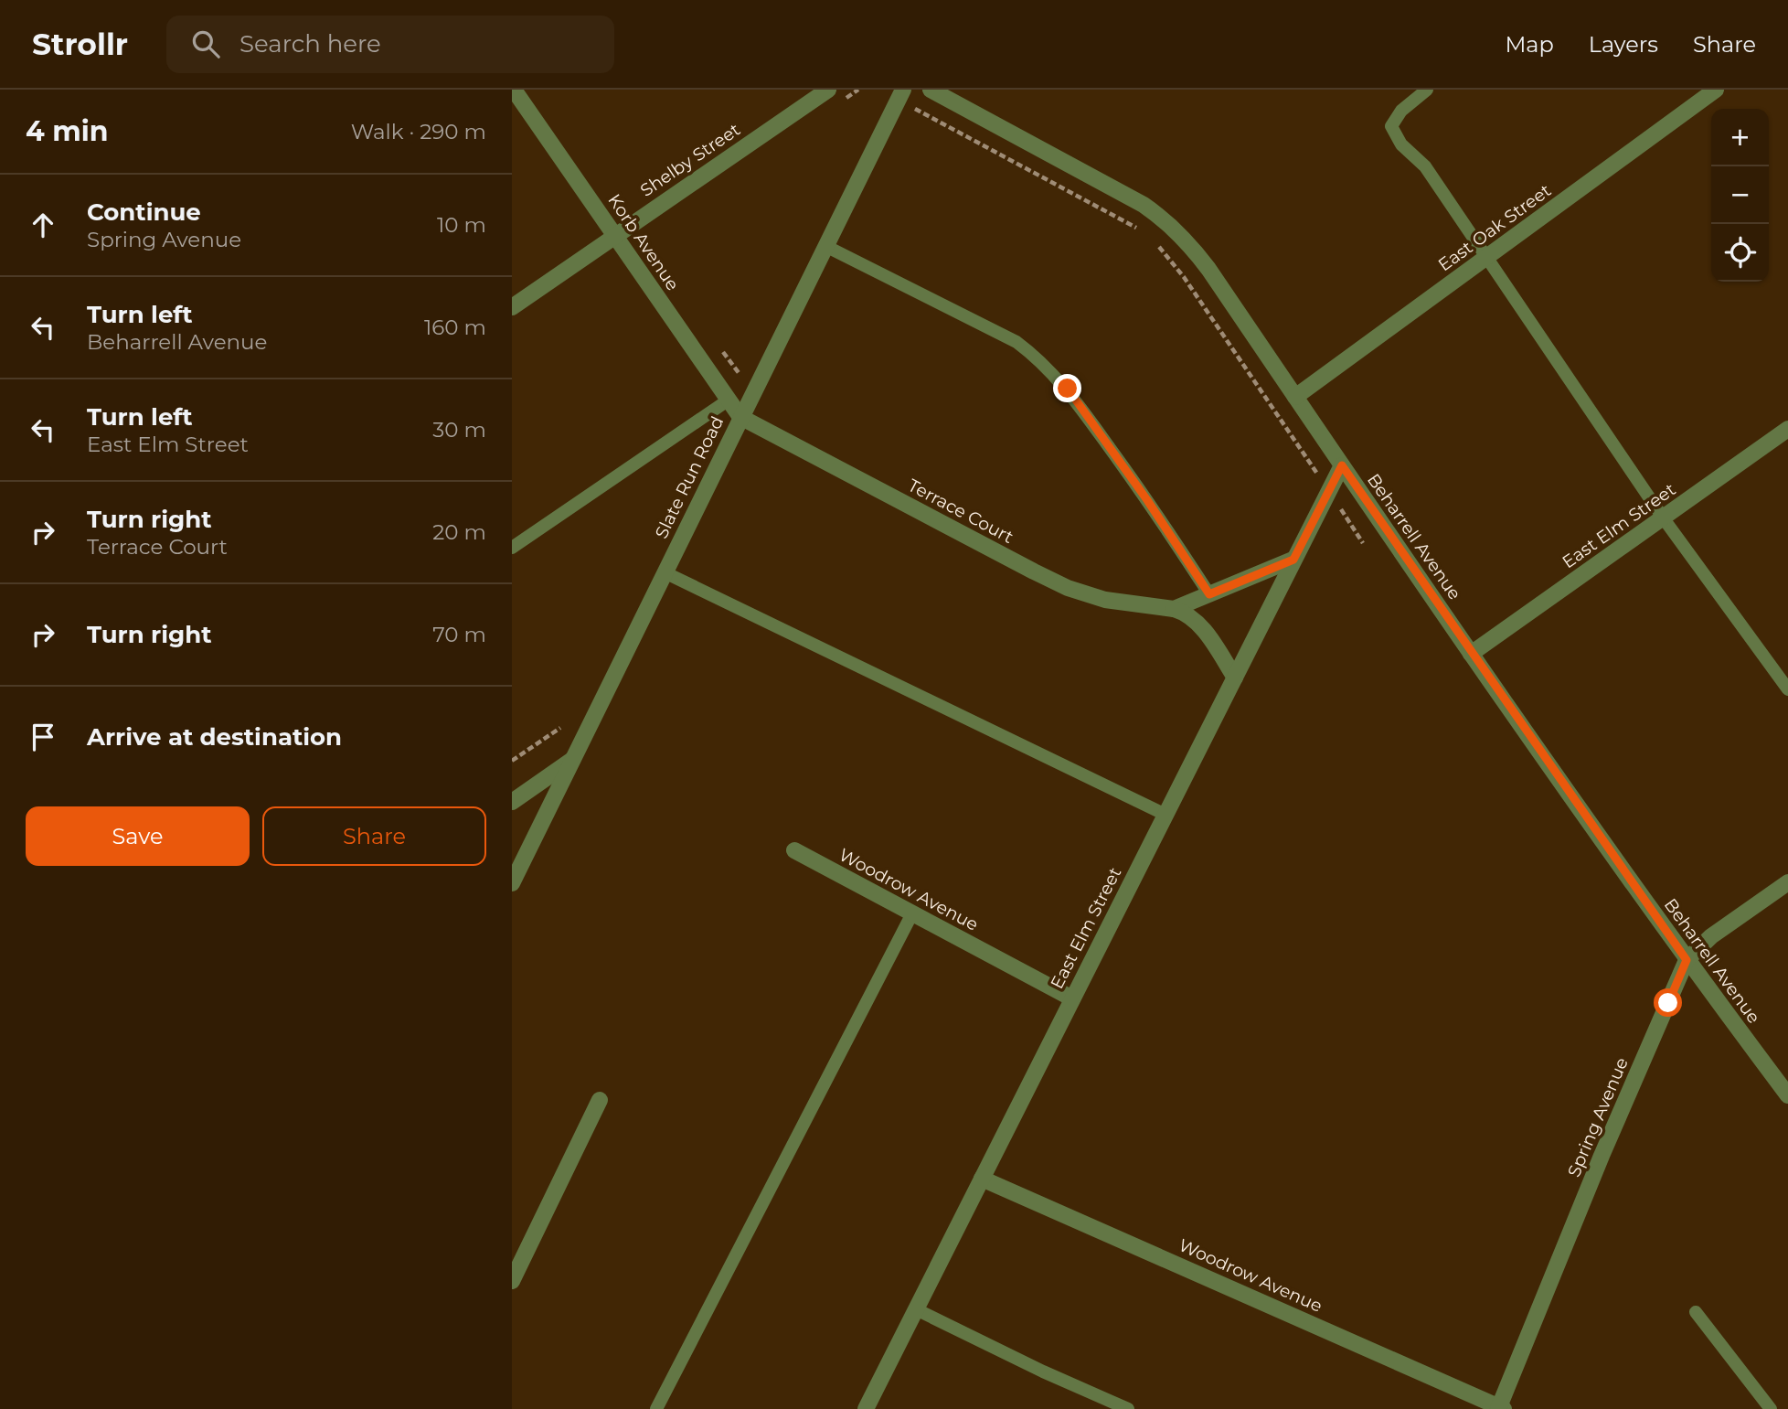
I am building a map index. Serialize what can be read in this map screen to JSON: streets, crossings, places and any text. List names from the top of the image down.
{
  "streets": {
    "street": [
      "Shelby Street",
      "East Oak Street",
      "Korb Avenue",
      "Slate Run Road",
      "Terrace Court",
      "East Elm Street",
      "Beharrell Avenue",
      "Woodrow Avenue",
      "Spring Avenue"
    ]
  },
  "crossings": [
    ["Shelby Street", "Korb Avenue"],
    ["East Oak Street", "Beharrell Avenue"],
    ["Korb Avenue", "Slate Run Road"],
    ["Korb Avenue", "Terrace Court"],
    ["Slate Run Road", "Terrace Court"],
    ["Terrace Court", "East Elm Street"],
    ["East Elm Street", "Beharrell Avenue"],
    ["East Elm Street", "Woodrow Avenue"],
    ["Beharrell Avenue", "Spring Avenue"],
    ["Woodrow Avenue", "Spring Avenue"]
  ],
  "page": {
    "header": "Strollr",
    "search": "Search here",
    "nav": ["Map", "Layers", "Share"],
    "heading": ["4 min", "Walk · 290 m"],
    "map_buttons": ["+", "−"],
    "list": [
      ["Continue", "Spring Avenue", "10 m"],
      ["Turn left", "Beharrell Avenue", "160 m"],
      ["Turn left", "East Elm Street", "30 m"],
      ["Turn right", "Terrace Court", "20 m"],
      ["Turn right", "70 m"],
      "Arrive at destination"
    ],
    "buttons": ["Save", "Share"]
  }
}
